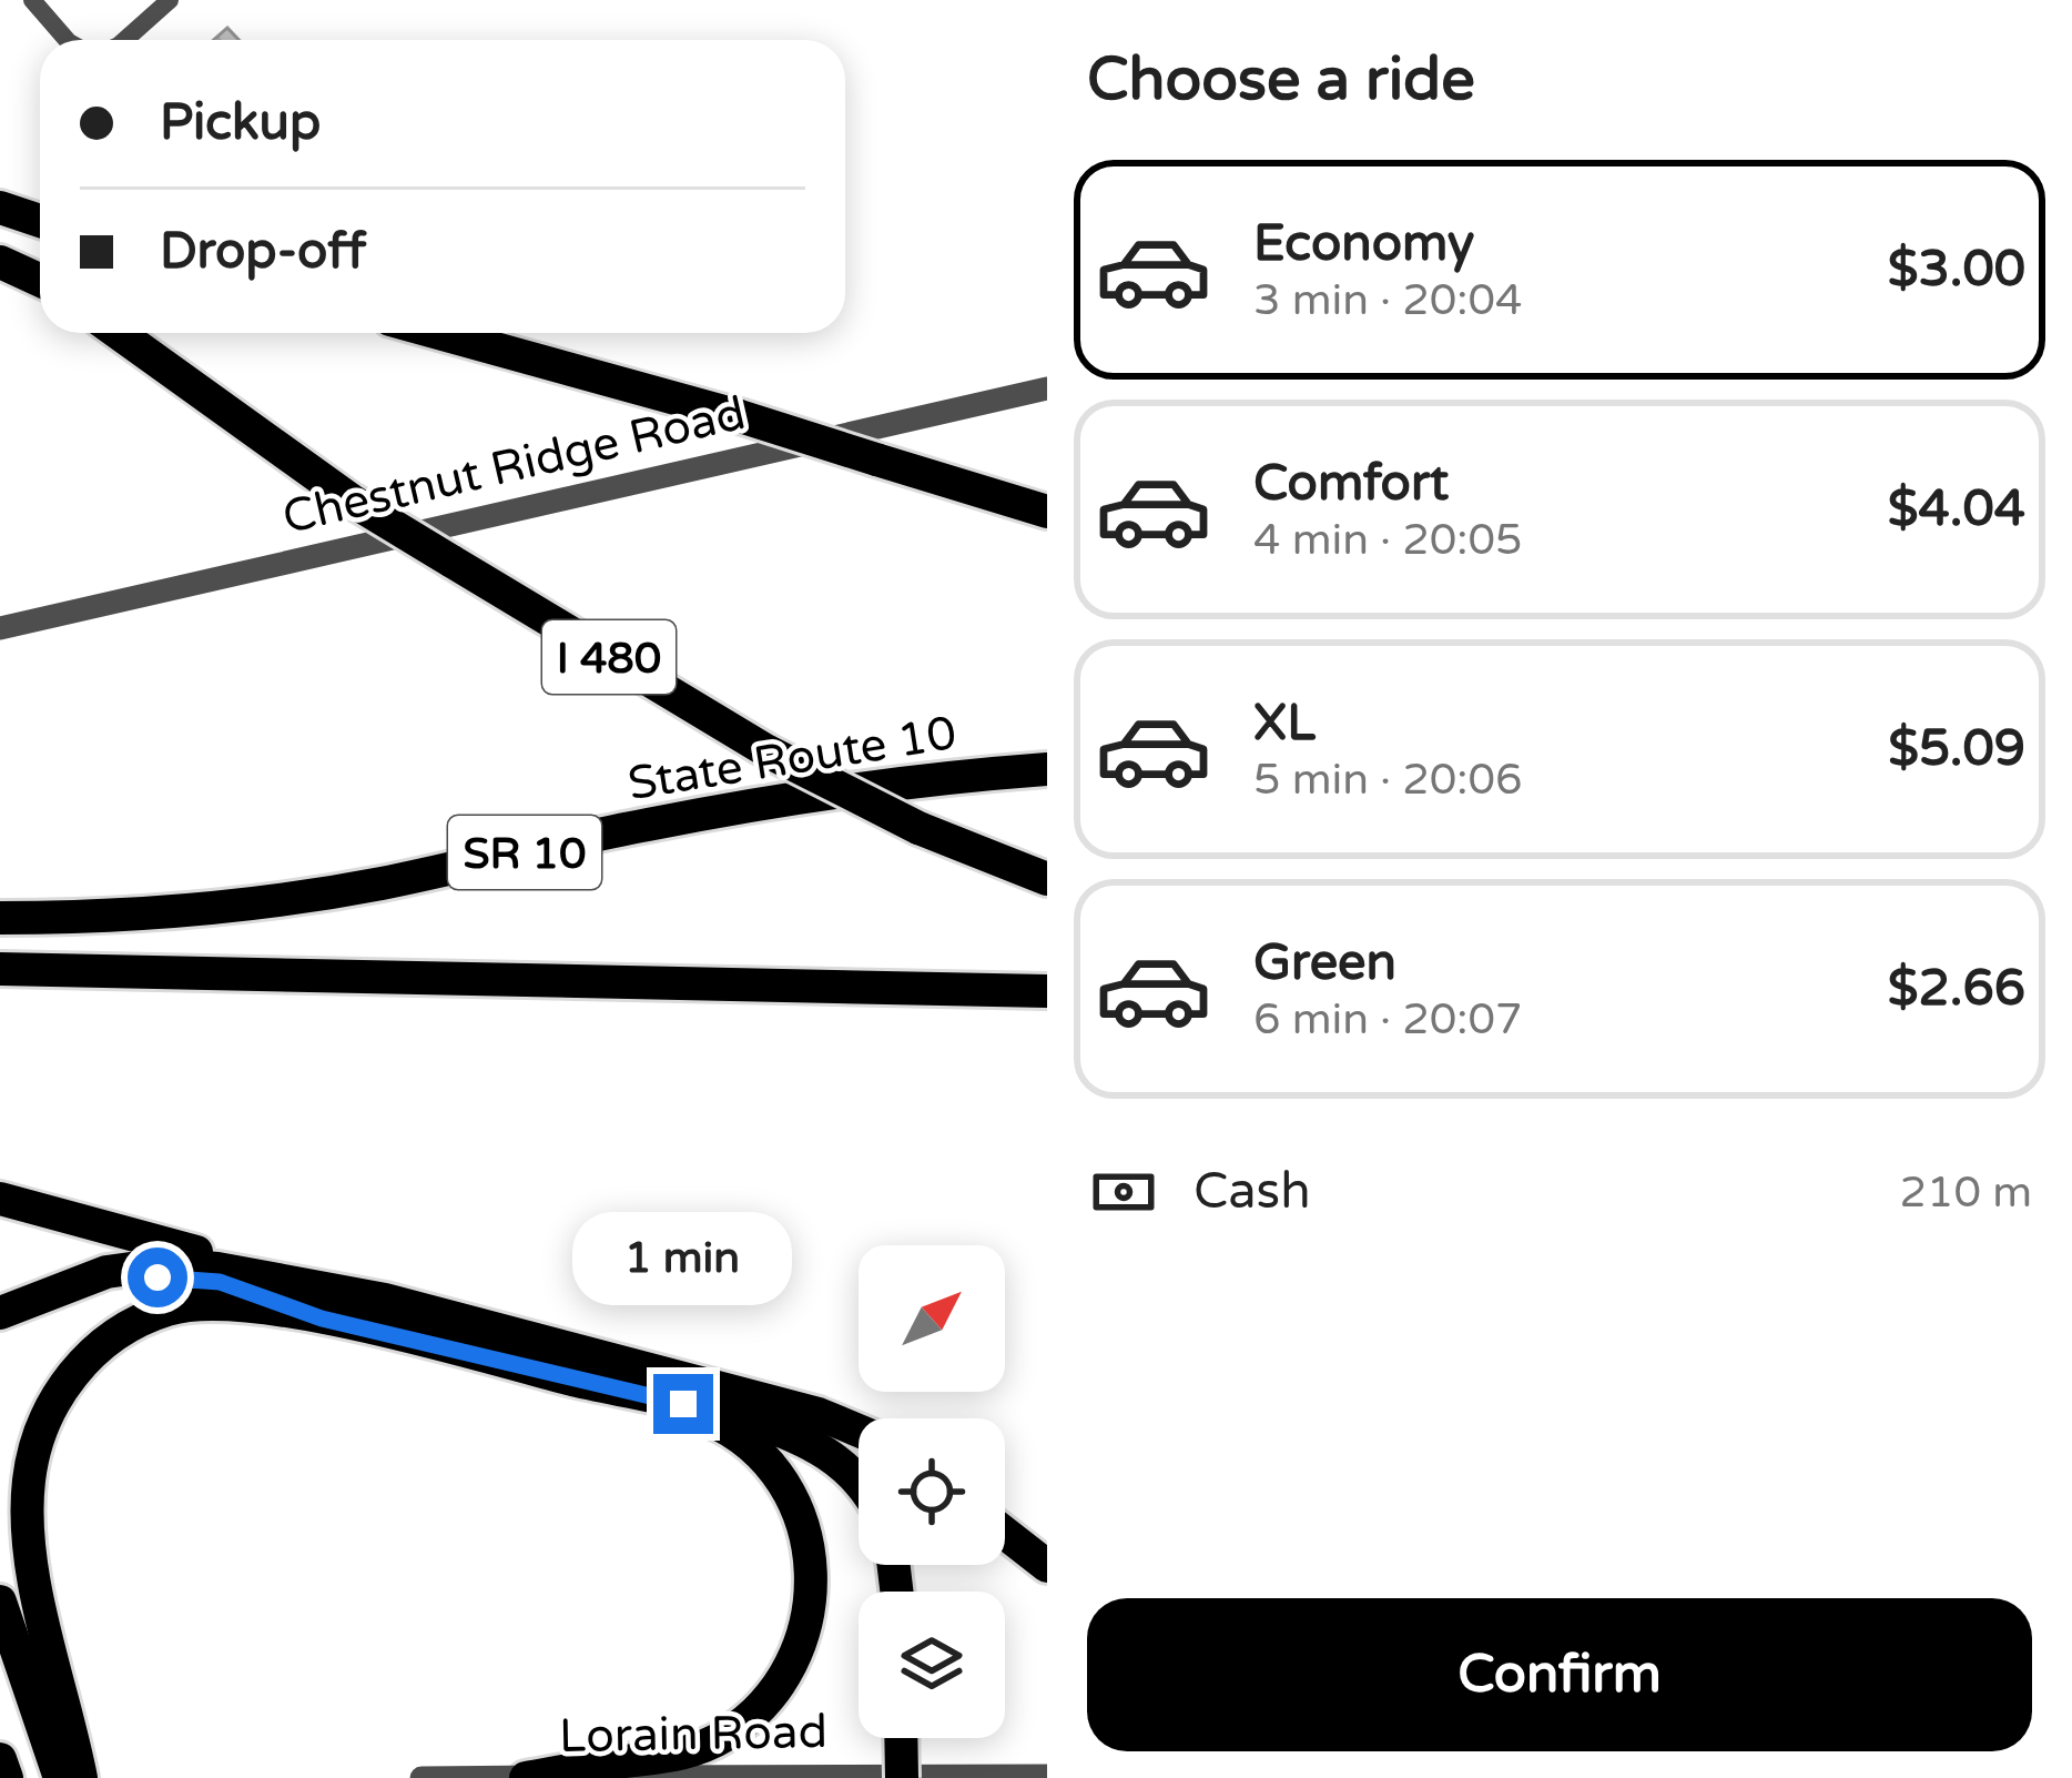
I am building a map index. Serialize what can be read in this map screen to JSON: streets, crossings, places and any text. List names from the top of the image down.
{
  "streets": {
    "highway": ["I 480", "State Route 10", "SR 10"],
    "street": ["Chestnut Ridge Road", "Lorain Road"]
  },
  "north": "top right",
  "page": {
    "heading": "Choose a ride",
    "banner": ["Pickup", "Drop-off"],
    "list": [
      {
        "name": "Economy",
        "note": "3 min · 20:04",
        "value": "$3.00"
      },
      {
        "name": "Comfort",
        "note": "4 min · 20:05",
        "value": "$4.04"
      },
      {
        "name": "XL",
        "note": "5 min · 20:06",
        "value": "$5.09"
      },
      {
        "name": "Green",
        "note": "6 min · 20:07",
        "value": "$2.66"
      }
    ],
    "pay": ["Cash", "210 m"],
    "bubble": "1 min",
    "buttons": "Confirm"
  }
}
